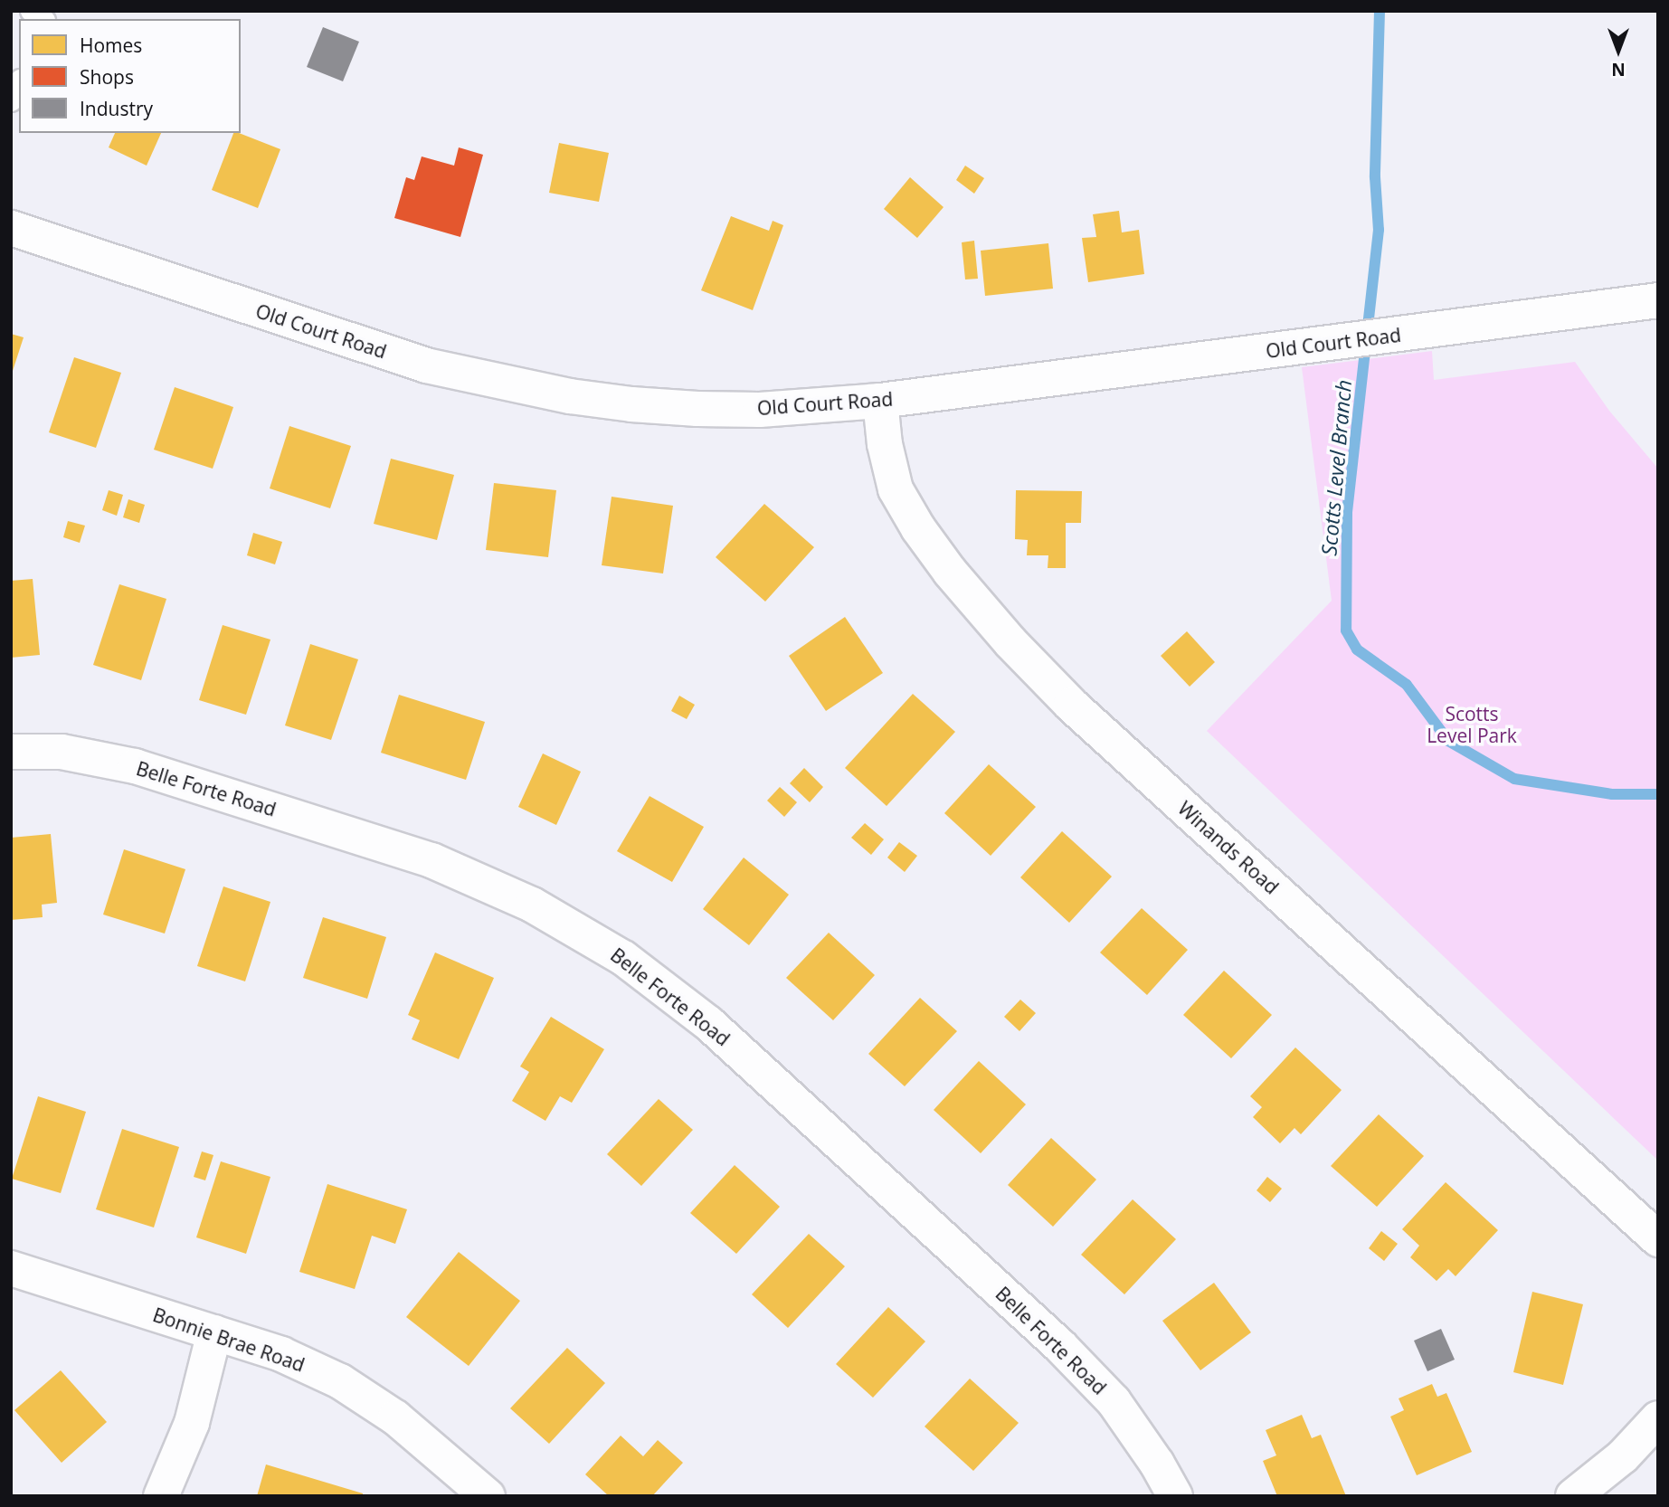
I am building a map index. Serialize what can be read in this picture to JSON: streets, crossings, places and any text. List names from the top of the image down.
{
  "streets": {
    "street": [
      "Old Court Road",
      "Belle Forte Road",
      "Winands Road",
      "Bonnie Brae Road"
    ]
  },
  "crossings": [
    ["Old Court Road", "Winands Road"]
  ],
  "water": ["Scotts Level Branch"],
  "parks": ["Scotts Level Park"],
  "legend": ["Homes", "Shops", "Industry"],
  "north": "bottom"
}
